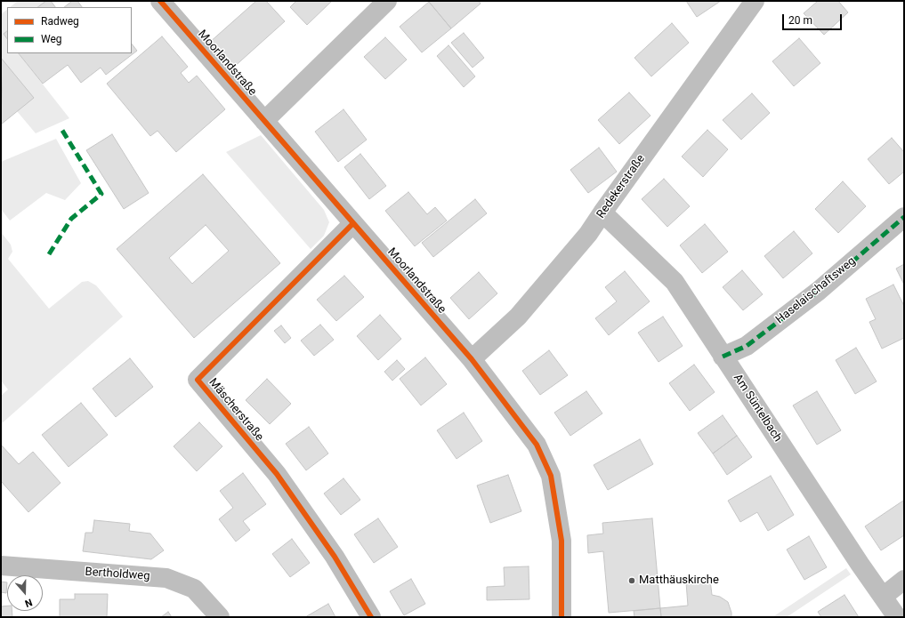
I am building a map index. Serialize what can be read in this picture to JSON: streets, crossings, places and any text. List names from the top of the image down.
{
  "streets": {
    "street": [
      "Moorlandstraße",
      "Redekerstraße",
      "Haselaischaftsweg",
      "Am Süntelbach",
      "Mäscherstraße",
      "Bertholdweg"
    ]
  },
  "crossings": [
    ["Moorlandstraße", "Redekerstraße"],
    ["Moorlandstraße", "Mäscherstraße"],
    ["Redekerstraße", "Am Süntelbach"],
    ["Haselaischaftsweg", "Am Süntelbach"]
  ],
  "places": ["Matthäuskirche"],
  "legend": ["Radweg", "Weg"],
  "scale_bar": "20 m",
  "north": "bottom"
}
